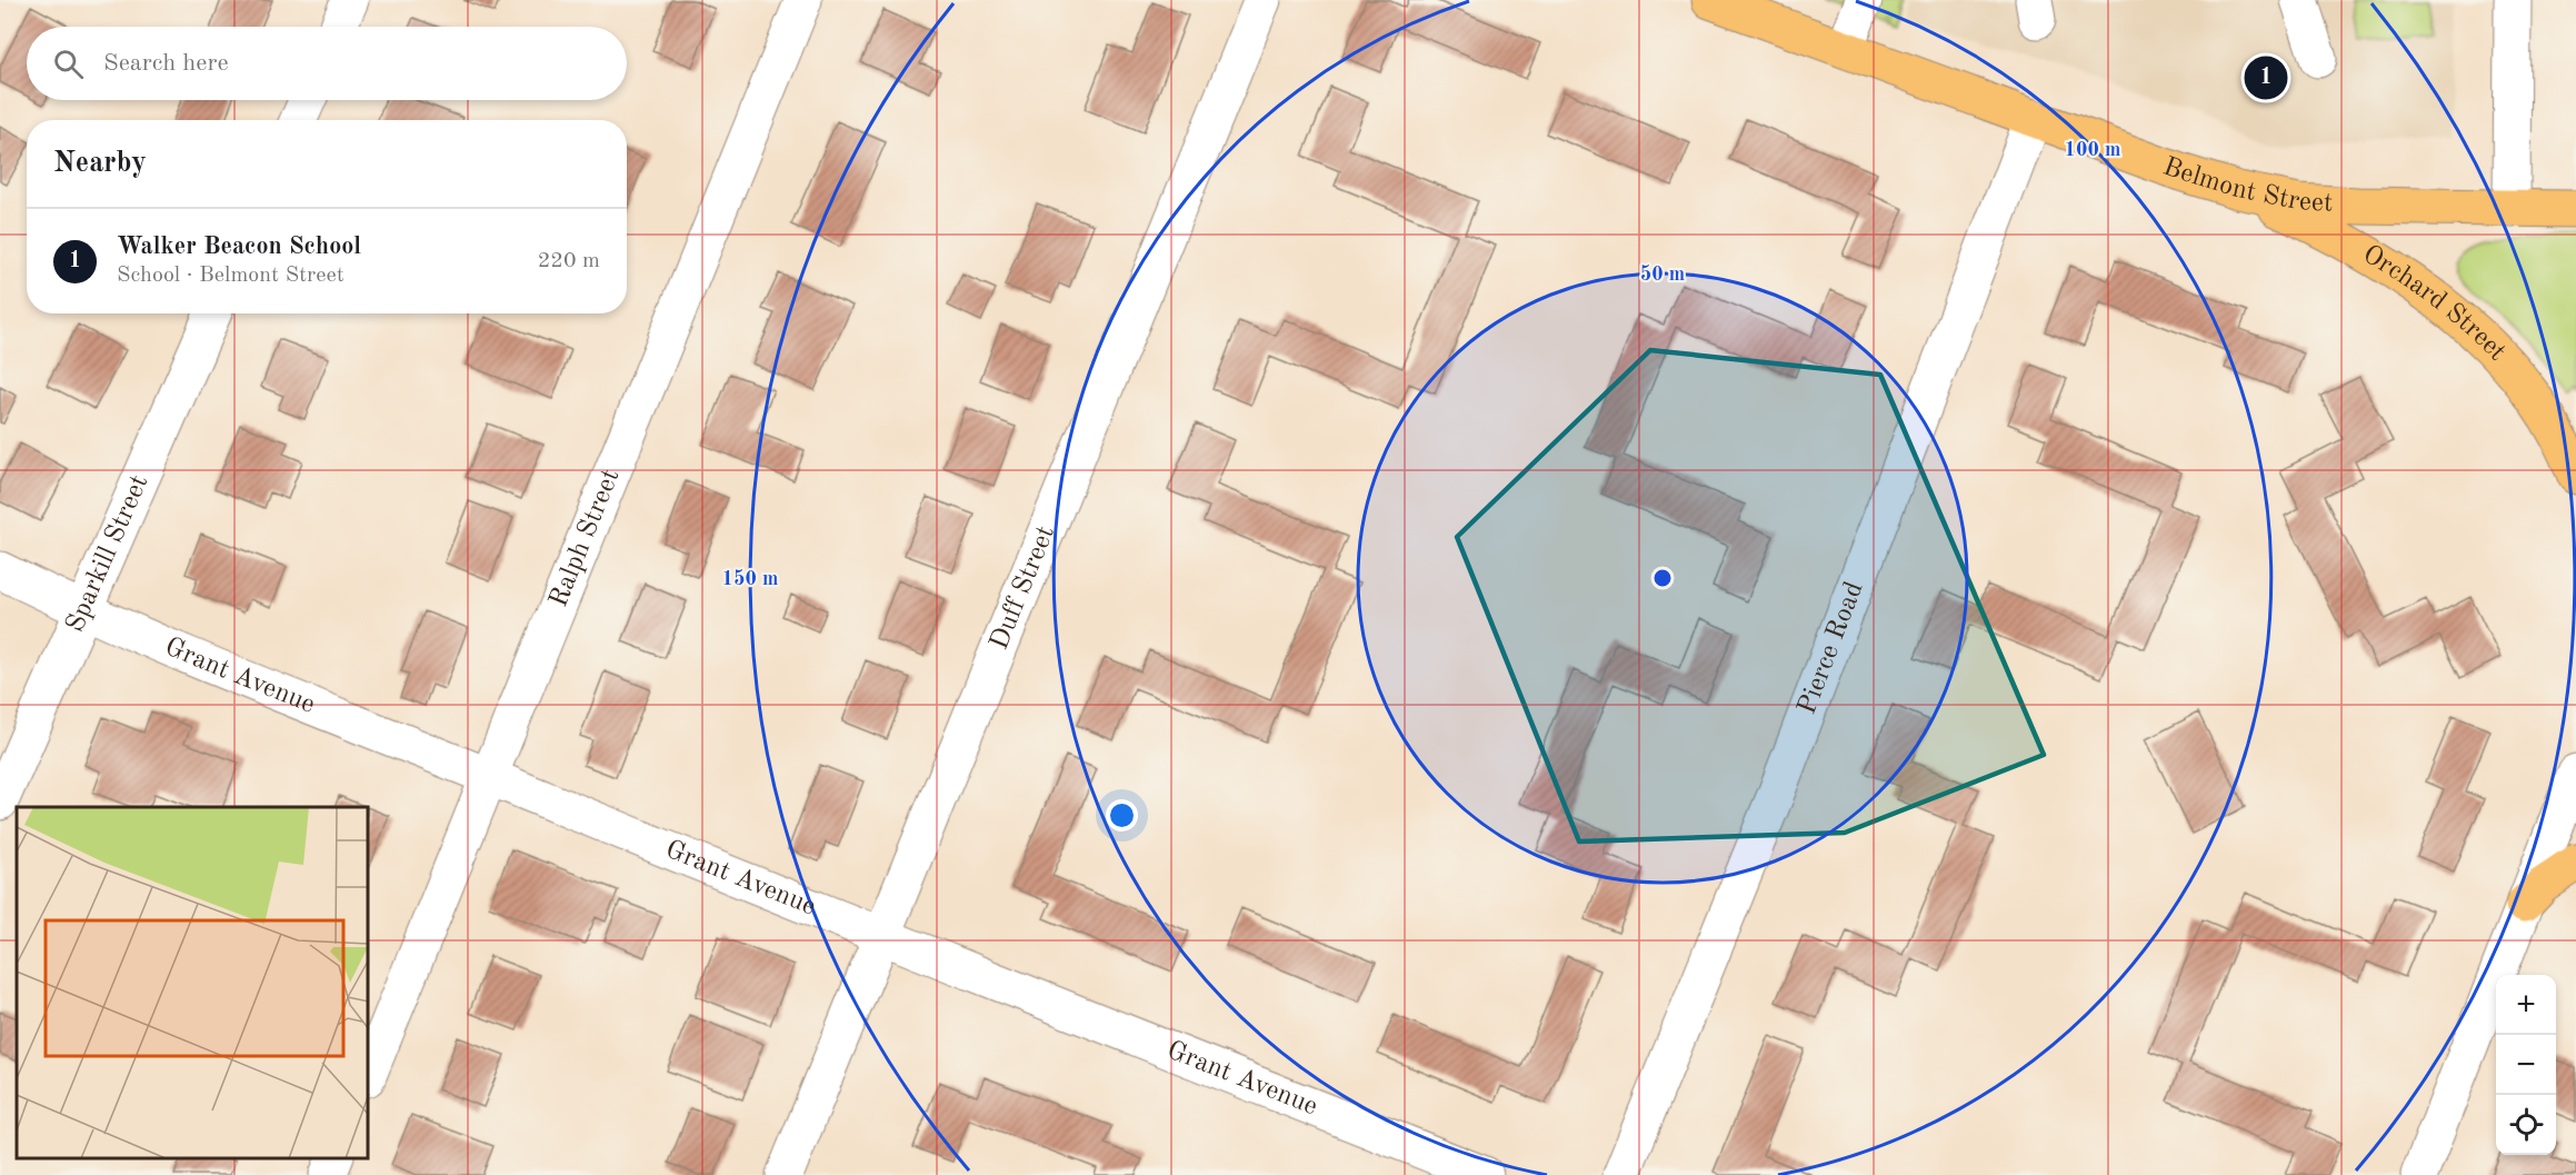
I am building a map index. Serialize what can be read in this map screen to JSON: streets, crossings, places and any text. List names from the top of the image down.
{
  "streets": {
    "main road": ["Belmont Street", "Orchard Street"],
    "street": [
      "Ralph Street",
      "Sparkill Street",
      "Duff Street",
      "Pierce Road",
      "Grant Avenue"
    ]
  },
  "crossings": [
    ["Belmont Street", "Orchard Street"],
    ["Belmont Street", "Pierce Road"],
    ["Ralph Street", "Grant Avenue"],
    ["Sparkill Street", "Grant Avenue"],
    ["Duff Street", "Grant Avenue"]
  ],
  "page": {
    "search": "Search here",
    "pins": "1",
    "heading": "Nearby",
    "list": [
      {
        "mark": "1",
        "name": "Walker Beacon School",
        "note": "School · Belmont Street",
        "value": "220 m"
      }
    ],
    "map_buttons": ["+", "−"]
  },
  "rings": ["100 m", "50 m", "150 m"]
}
